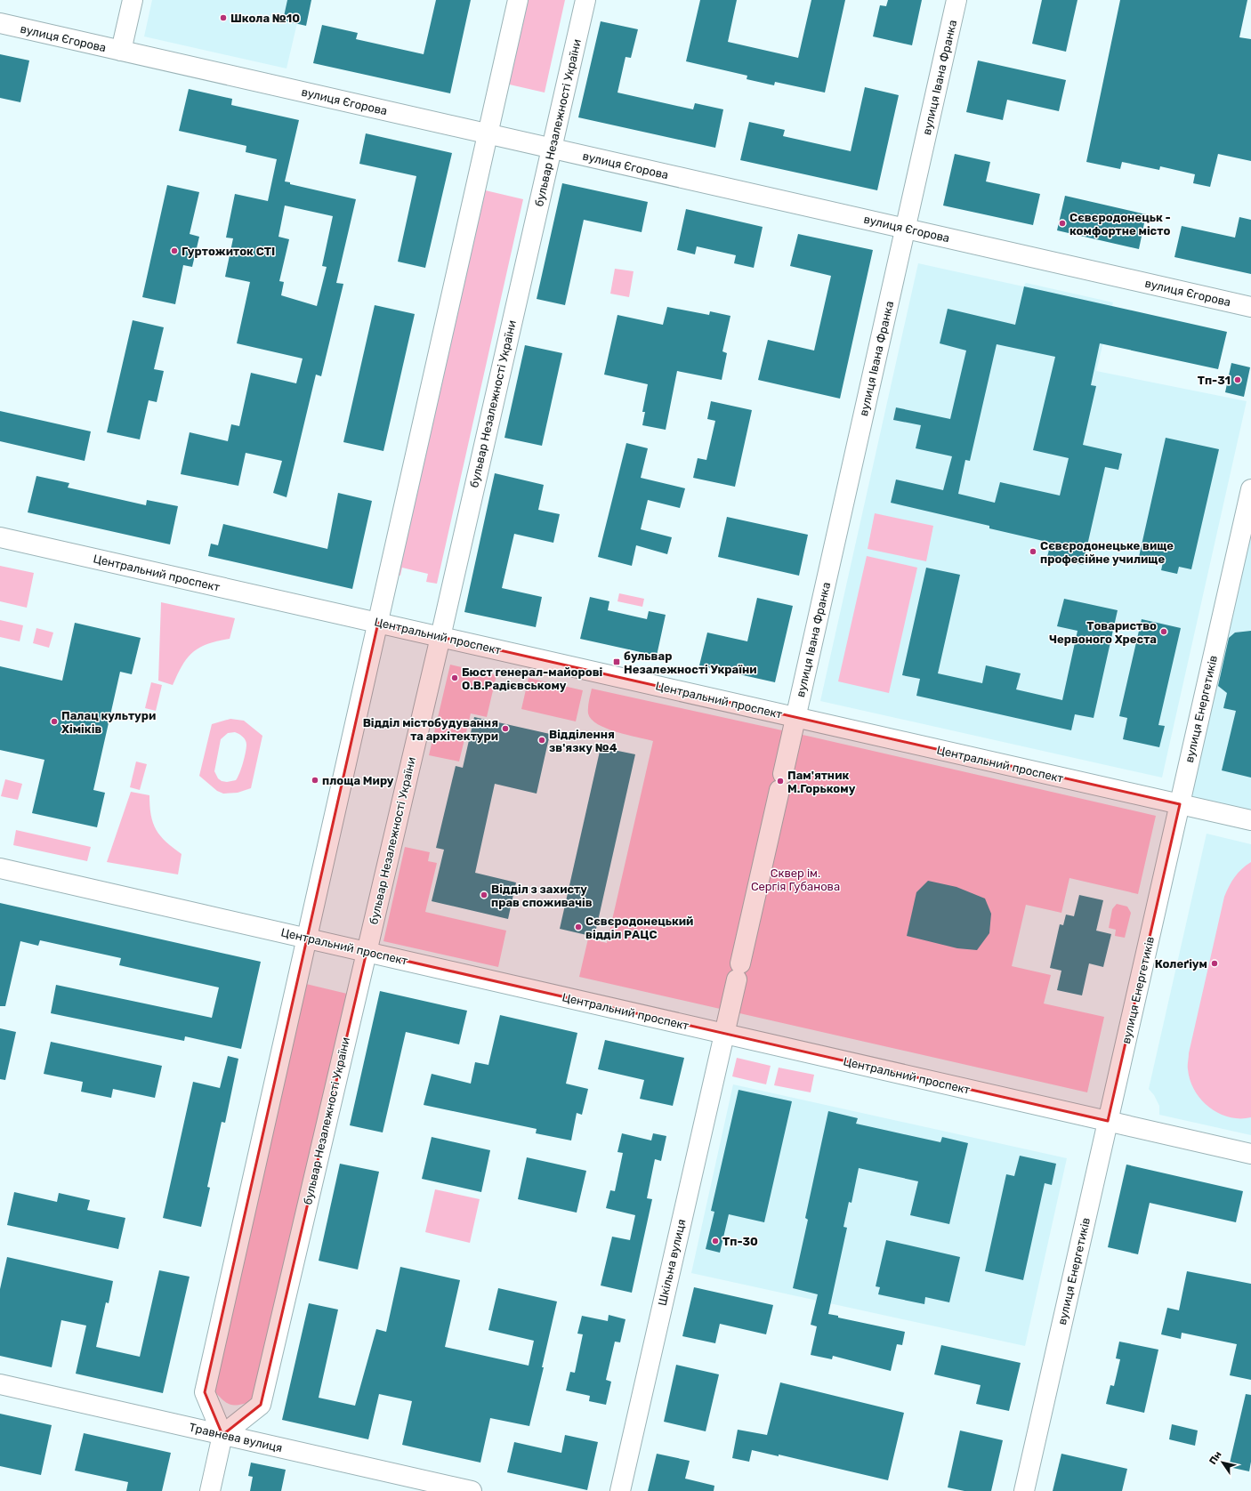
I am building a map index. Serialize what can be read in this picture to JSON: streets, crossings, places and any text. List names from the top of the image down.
{
  "streets": {
    "street": [
      "вулиця Єгорова",
      "вулиця Івана Франка",
      "бульвар Незалежності України",
      "Центральний проспект",
      "вулиця Енергетиків",
      "Шкільна вулиця",
      "Травнева вулиця"
    ]
  },
  "crossings": [
    ["вулиця Єгорова", "вулиця Івана Франка"],
    ["вулиця Єгорова", "бульвар Незалежності України"],
    ["вулиця Івана Франка", "Центральний проспект"],
    ["вулиця Івана Франка", "Шкільна вулиця"],
    ["бульвар Незалежності України", "Центральний проспект"],
    ["бульвар Незалежності України", "Травнева вулиця"],
    ["Центральний проспект", "вулиця Енергетиків"],
    ["Центральний проспект", "Шкільна вулиця"]
  ],
  "parks": ["Сквер ім. Сергія Губанова"],
  "places": {
    "other": [
      "Школа №10",
      "Сєвєродонецьк - комфортне місто",
      "Гуртожиток СТІ",
      "Тп-31",
      "Сєвєродонецьке вище професійне училище",
      "Товариство Червоного Хреста",
      "Бюст генерал-майорові О.В.Радієвському",
      "Палац культури Хіміків",
      "Відділ містобудування та архітектури",
      "Відділення зв'язку №4",
      "площа Миру",
      "Пам'ятник М.Горькому",
      "Відділ з захисту прав споживачів",
      "Сєвєродонецький відділ РАЦС",
      "Колеґіум",
      "Тп-30"
    ],
    "transit": ["бульвар Незалежності України"]
  },
  "north": "top left"
}
